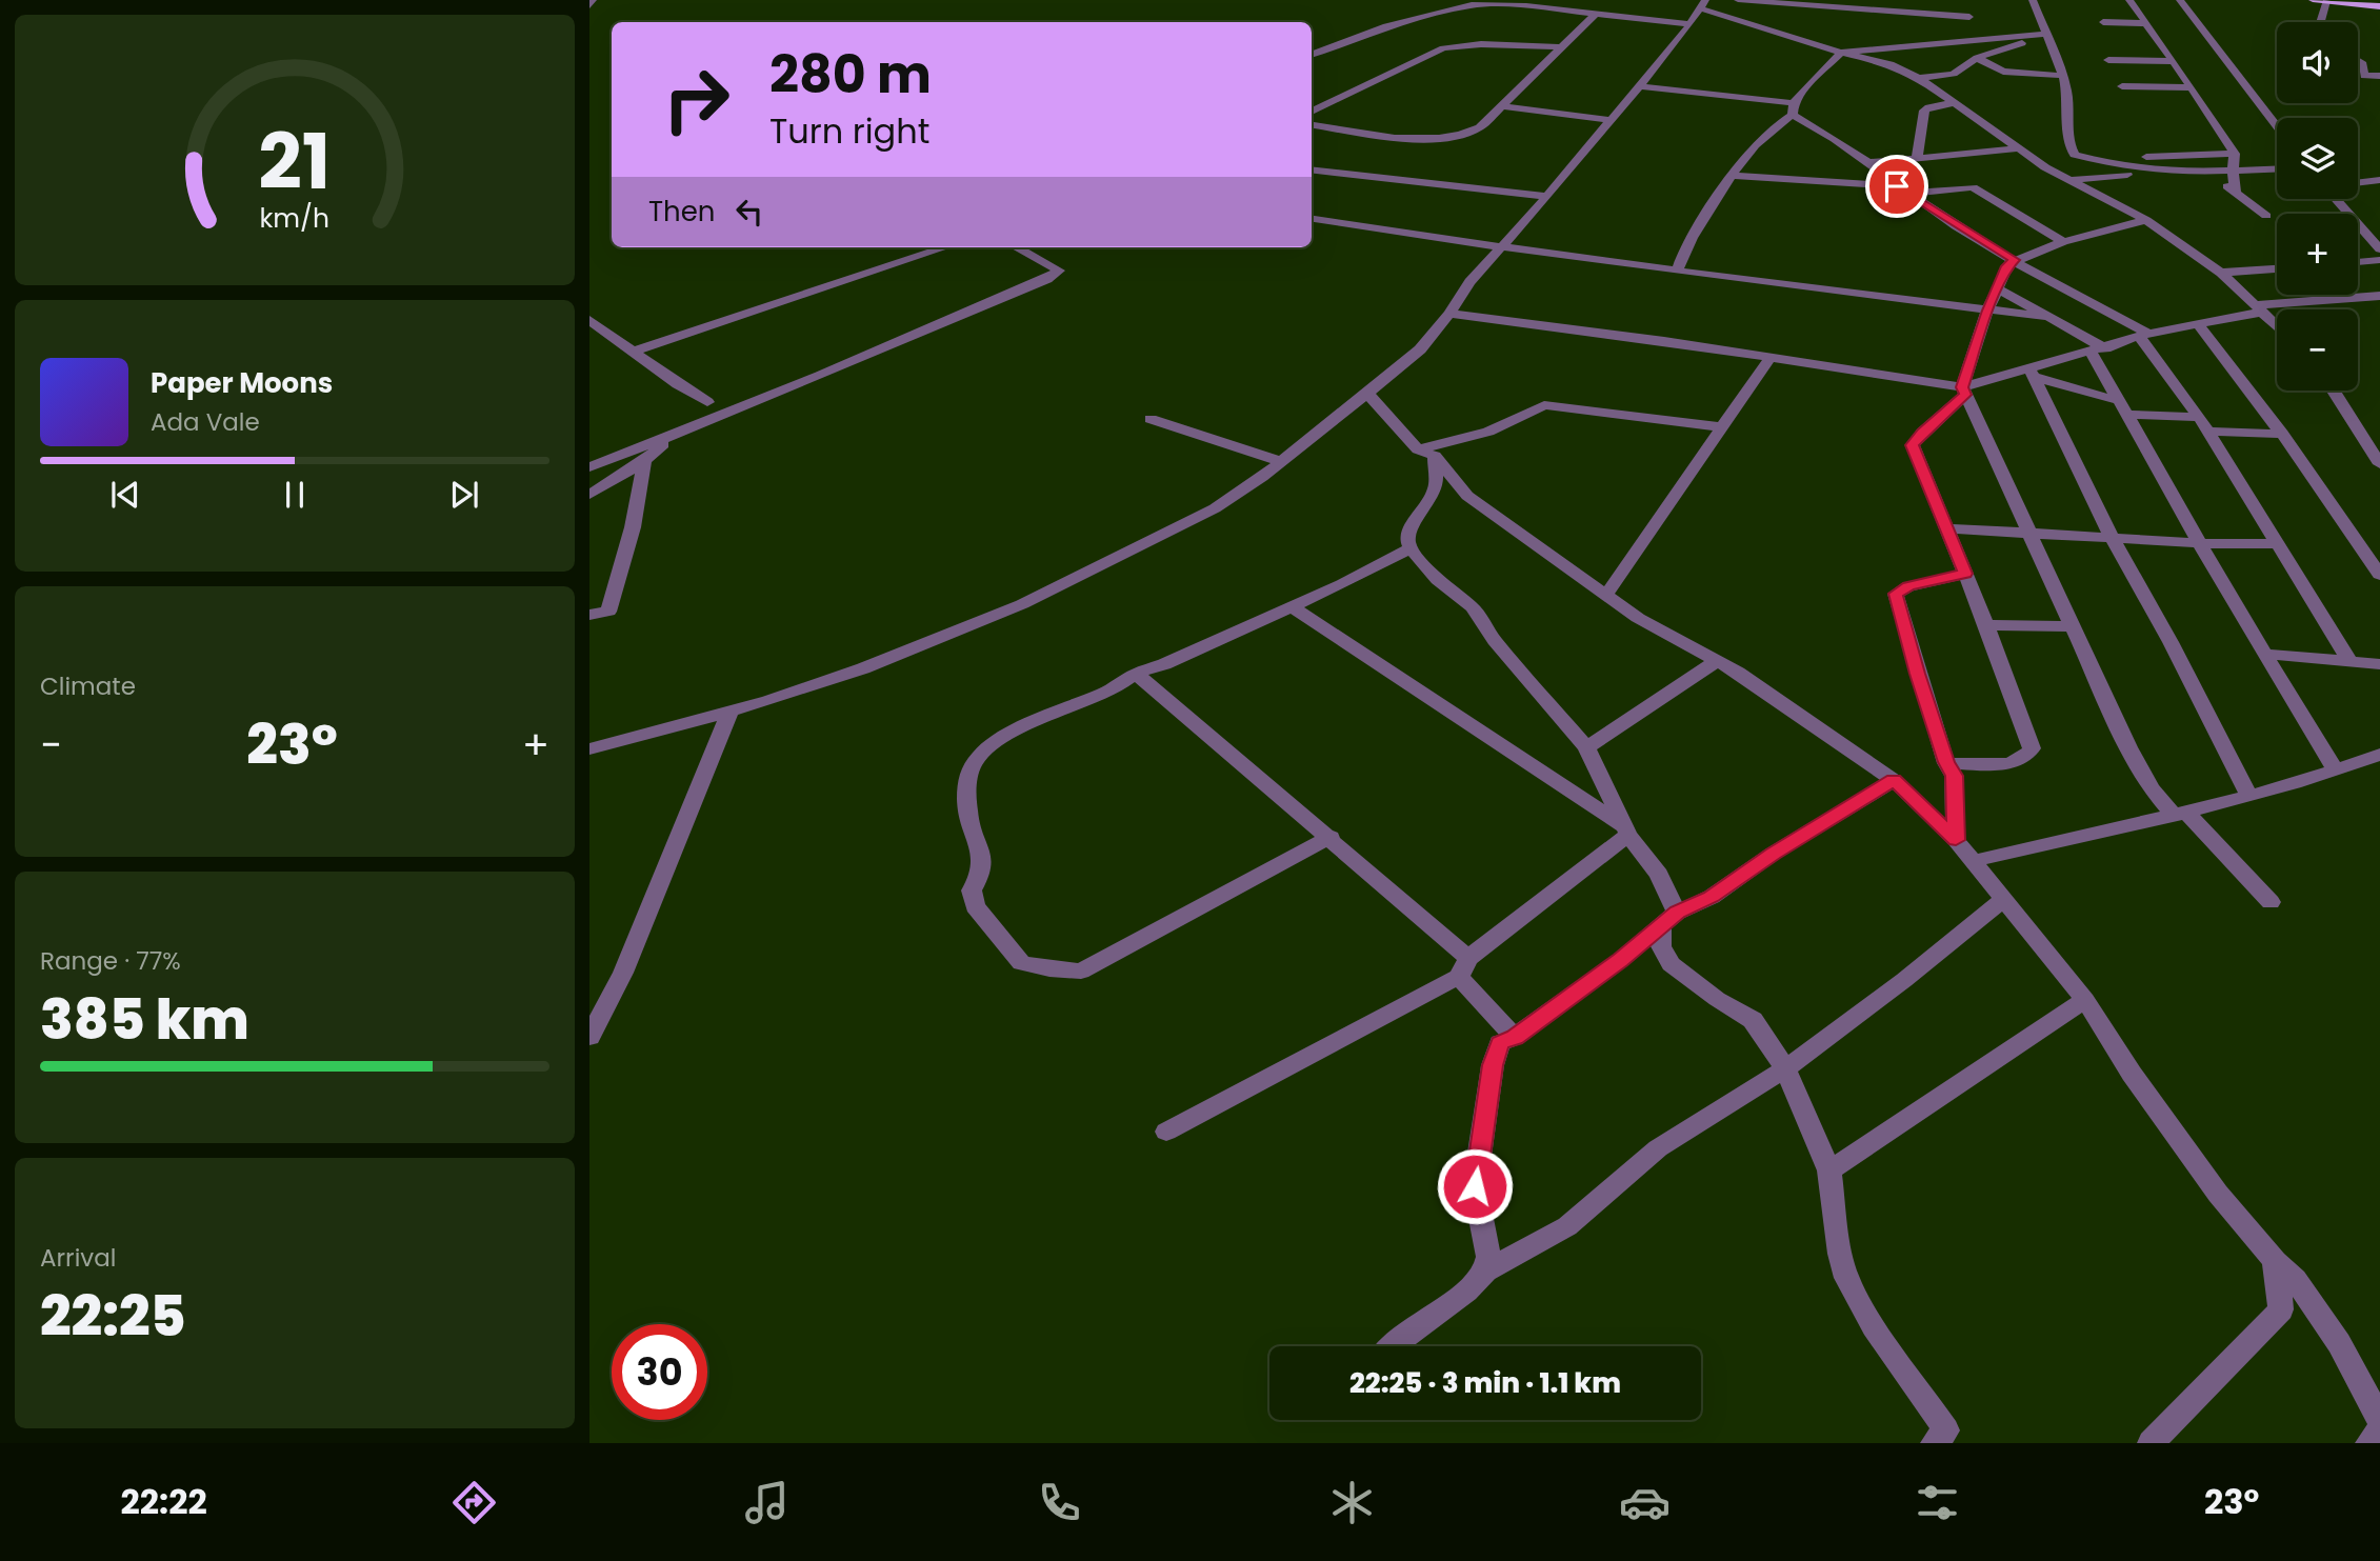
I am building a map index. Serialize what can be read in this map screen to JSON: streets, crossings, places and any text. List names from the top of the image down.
{
  "page": {
    "map_buttons": ["+", "−"],
    "turn": ["280 m", "Turn right"],
    "then": "Then",
    "song": ["Paper Moons", "Ada Vale"],
    "tile": [
      "Climate",
      ["Range · 77%", "385 km"],
      ["Arrival", "22:25"]
    ],
    "heat": ["−", "23°", "+"],
    "limit": "30",
    "trip": "22:25 · 3 min · 1.1 km",
    "tabs": ["22:22", "23°"],
    "gauge": ["21", "km/h"]
  }
}
